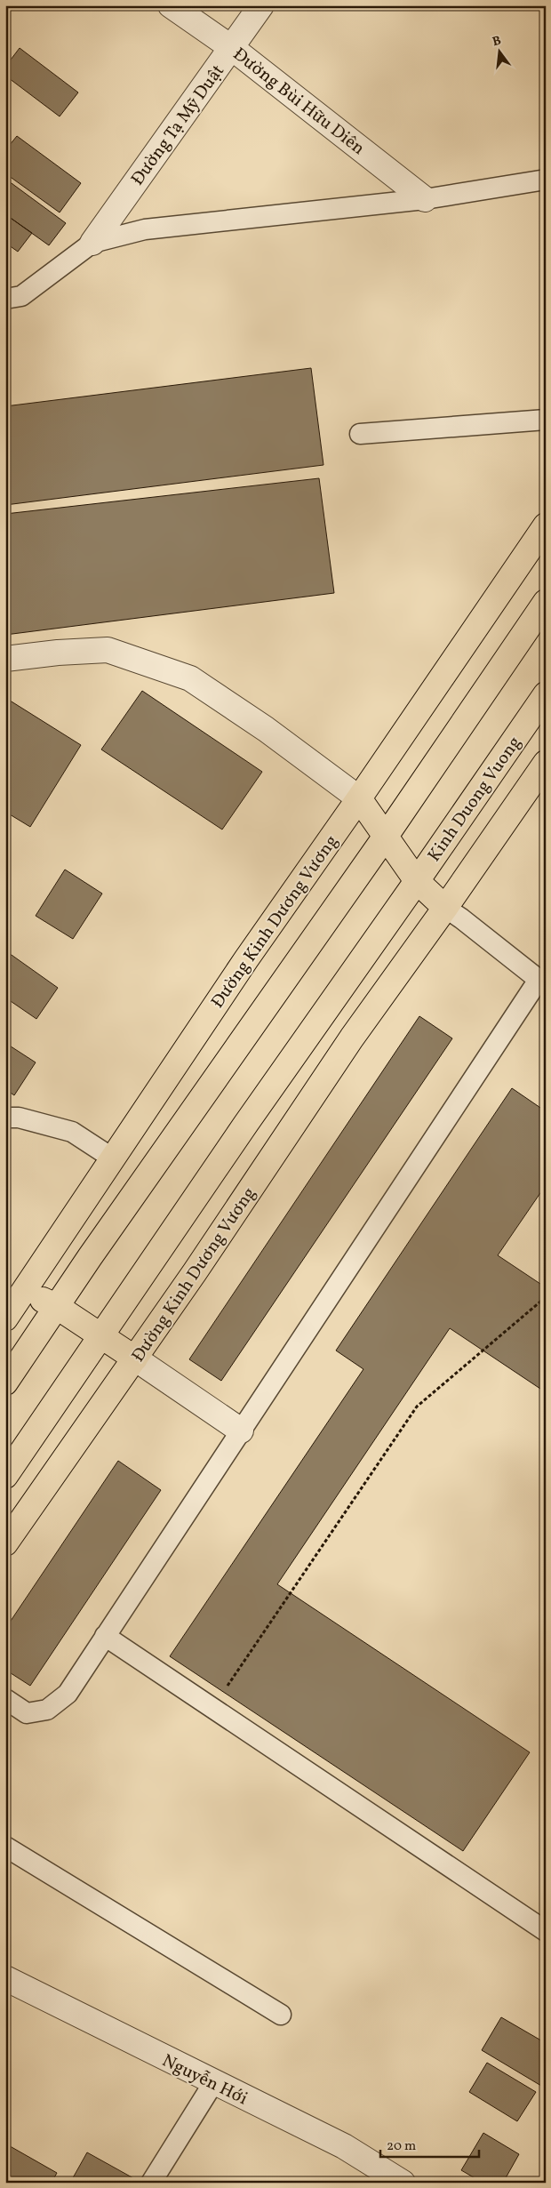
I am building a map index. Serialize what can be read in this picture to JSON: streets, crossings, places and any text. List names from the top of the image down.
{
  "streets": {
    "main road": ["Kinh Duong Vuong", "Đường Kinh Dương Vương"],
    "street": ["Đường Bùi Hữu Diên", "Đường Tạ Mỹ Duật", "Nguyễn Hới"]
  },
  "crossings": [
    ["Đường Bùi Hữu Diên", "Đường Tạ Mỹ Duật"]
  ],
  "scale_bar": "20 m",
  "north": "top"
}
